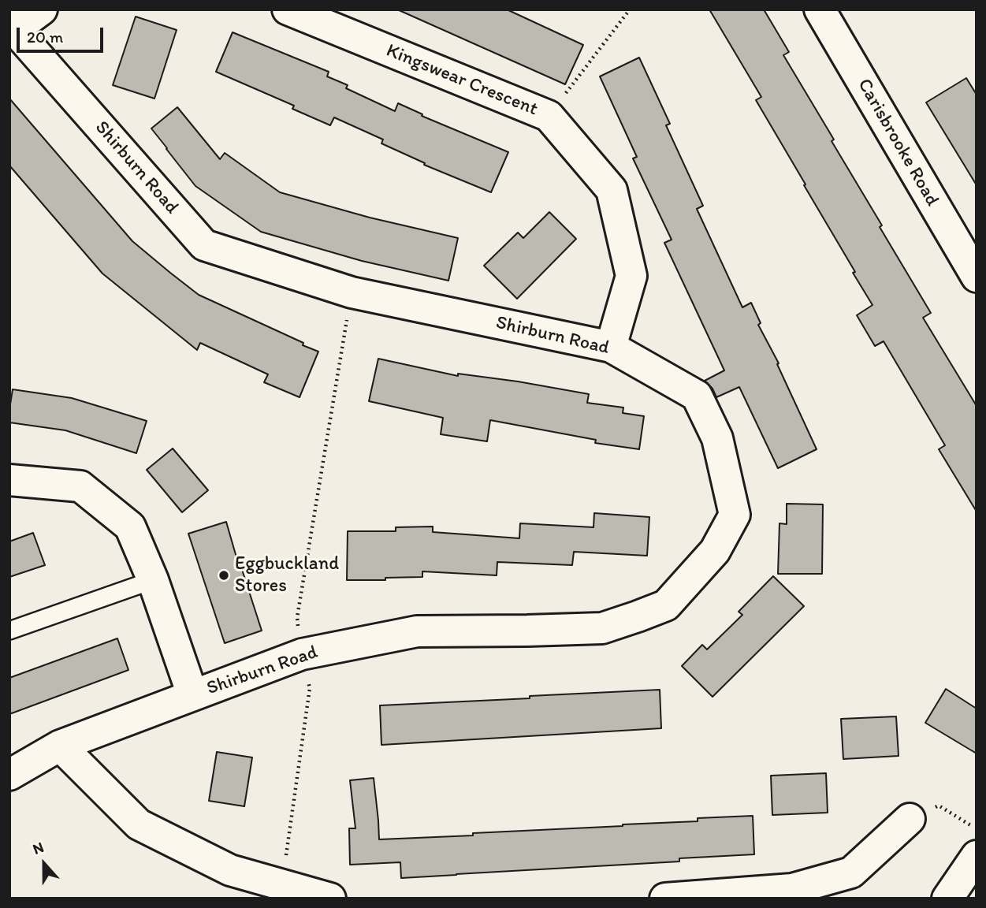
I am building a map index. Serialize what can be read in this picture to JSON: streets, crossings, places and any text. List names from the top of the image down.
{
  "streets": {
    "street": ["Kingswear Crescent", "Carisbrooke Road", "Shirburn Road"]
  },
  "crossings": [
    ["Kingswear Crescent", "Shirburn Road"]
  ],
  "places": ["Eggbuckland Stores"],
  "scale_bar": "20 m",
  "north": "top"
}
